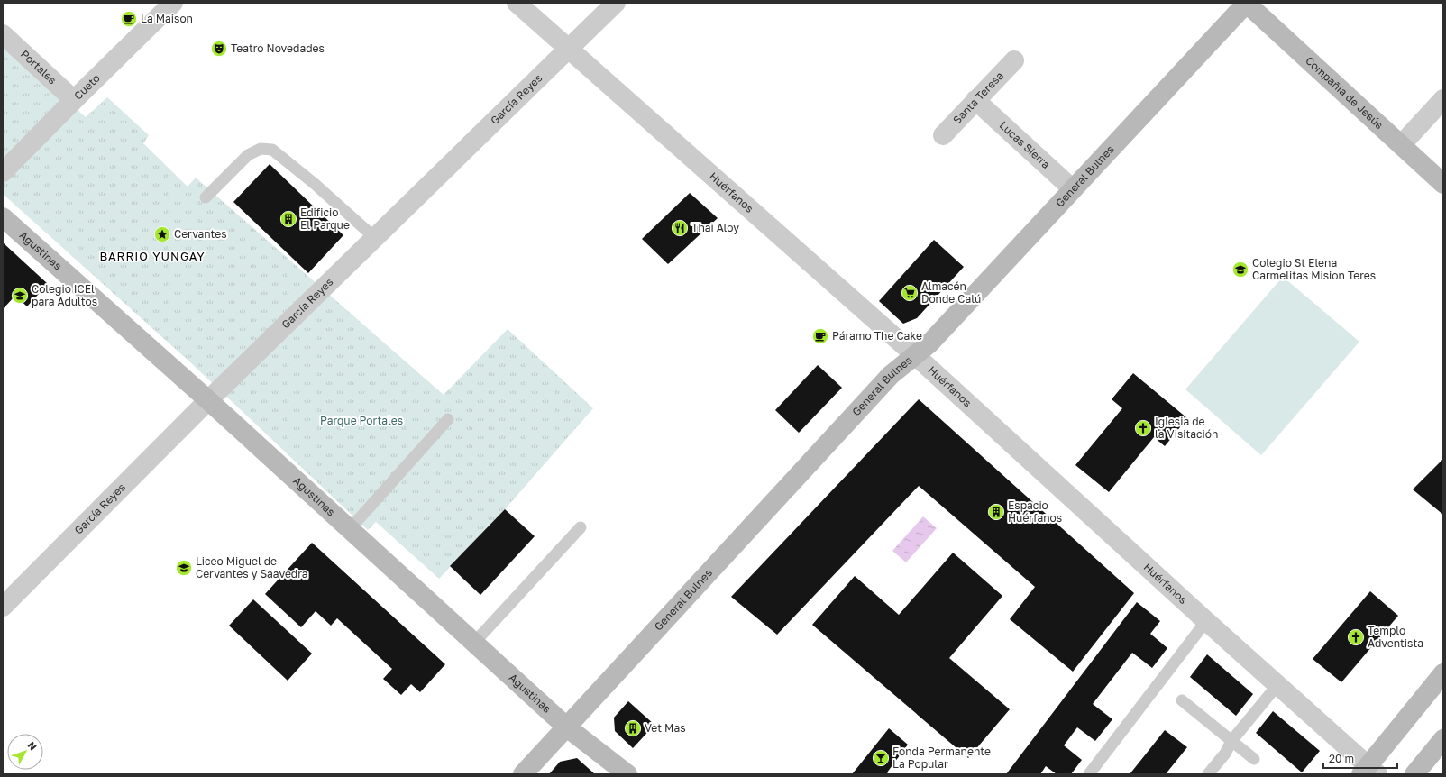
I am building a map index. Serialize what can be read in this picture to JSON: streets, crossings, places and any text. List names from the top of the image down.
{
  "streets": {
    "street": [
      "Portales",
      "Cueto",
      "Compañía de Jesús",
      "Santa Teresa",
      "García Reyes",
      "Lucas Sierra",
      "General Bulnes",
      "Huérfanos",
      "Agustinas"
    ]
  },
  "crossings": [
    ["Portales", "Cueto"],
    ["Compañía de Jesús", "General Bulnes"],
    ["Santa Teresa", "Lucas Sierra"],
    ["García Reyes", "Huérfanos"],
    ["García Reyes", "Agustinas"],
    ["Lucas Sierra", "General Bulnes"],
    ["General Bulnes", "Huérfanos"],
    ["General Bulnes", "Agustinas"]
  ],
  "districts": ["BARRIO YUNGAY"],
  "parks": ["Parque Portales"],
  "places": {
    "cafe": ["La Maison", "Páramo The Cake"],
    "theatre": ["Teatro Novedades"],
    "building": ["Edificio El Parque", "Espacio Huérfanos", "Vet Mas"],
    "restaurant": ["Thai Aloy"],
    "place": ["Cervantes"],
    "school or university": ["Colegio St Elena Carmelitas Mision Teres", "Colegio ICEl para Adultos", "Liceo Miguel de Cervantes y Saavedra"],
    "supermarket": ["Almacén Donde Calú"],
    "church": ["Iglesia de la Visitación", "Templo Adventista"],
    "bar": ["Fonda Permanente La Popular"]
  },
  "scale_bar": "20 m",
  "north": "top right"
}
